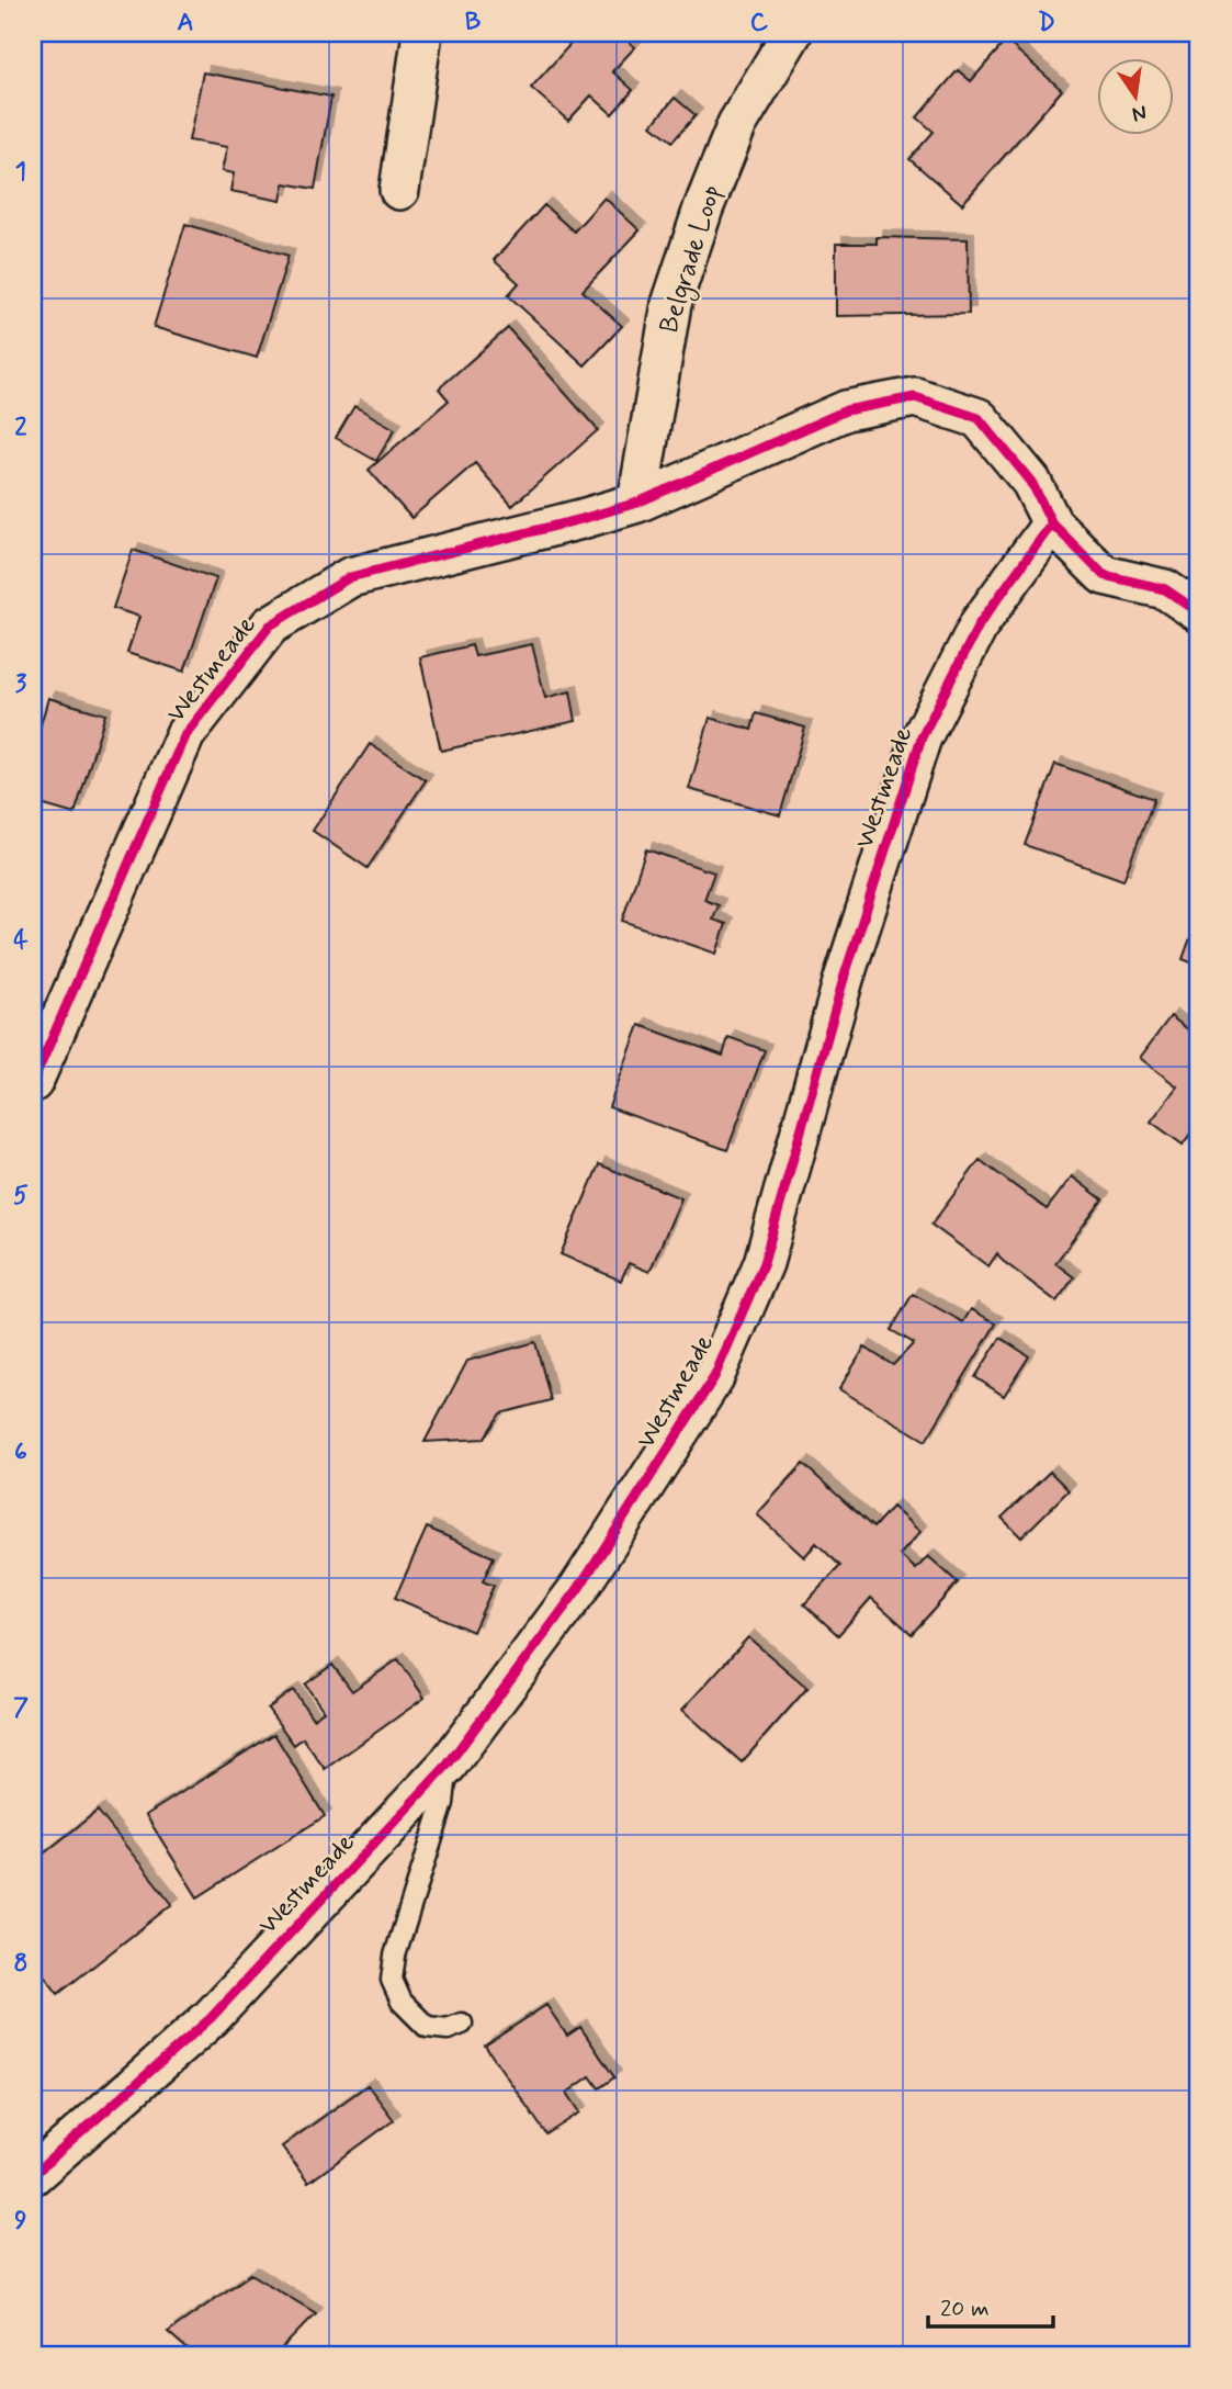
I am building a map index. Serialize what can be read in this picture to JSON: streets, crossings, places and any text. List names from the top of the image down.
{
  "streets": {
    "street": ["Belgrade Loop", "Westmeade"]
  },
  "crossings": [
    ["Belgrade Loop", "Westmeade"]
  ],
  "scale_bar": "20 m",
  "north": "bottom",
  "grid": {
    "columns": [
      "A",
      "B",
      "C",
      "D"
    ],
    "rows": [
      "1",
      "2",
      "3",
      "4",
      "5",
      "6",
      "7",
      "8",
      "9"
    ]
  }
}
